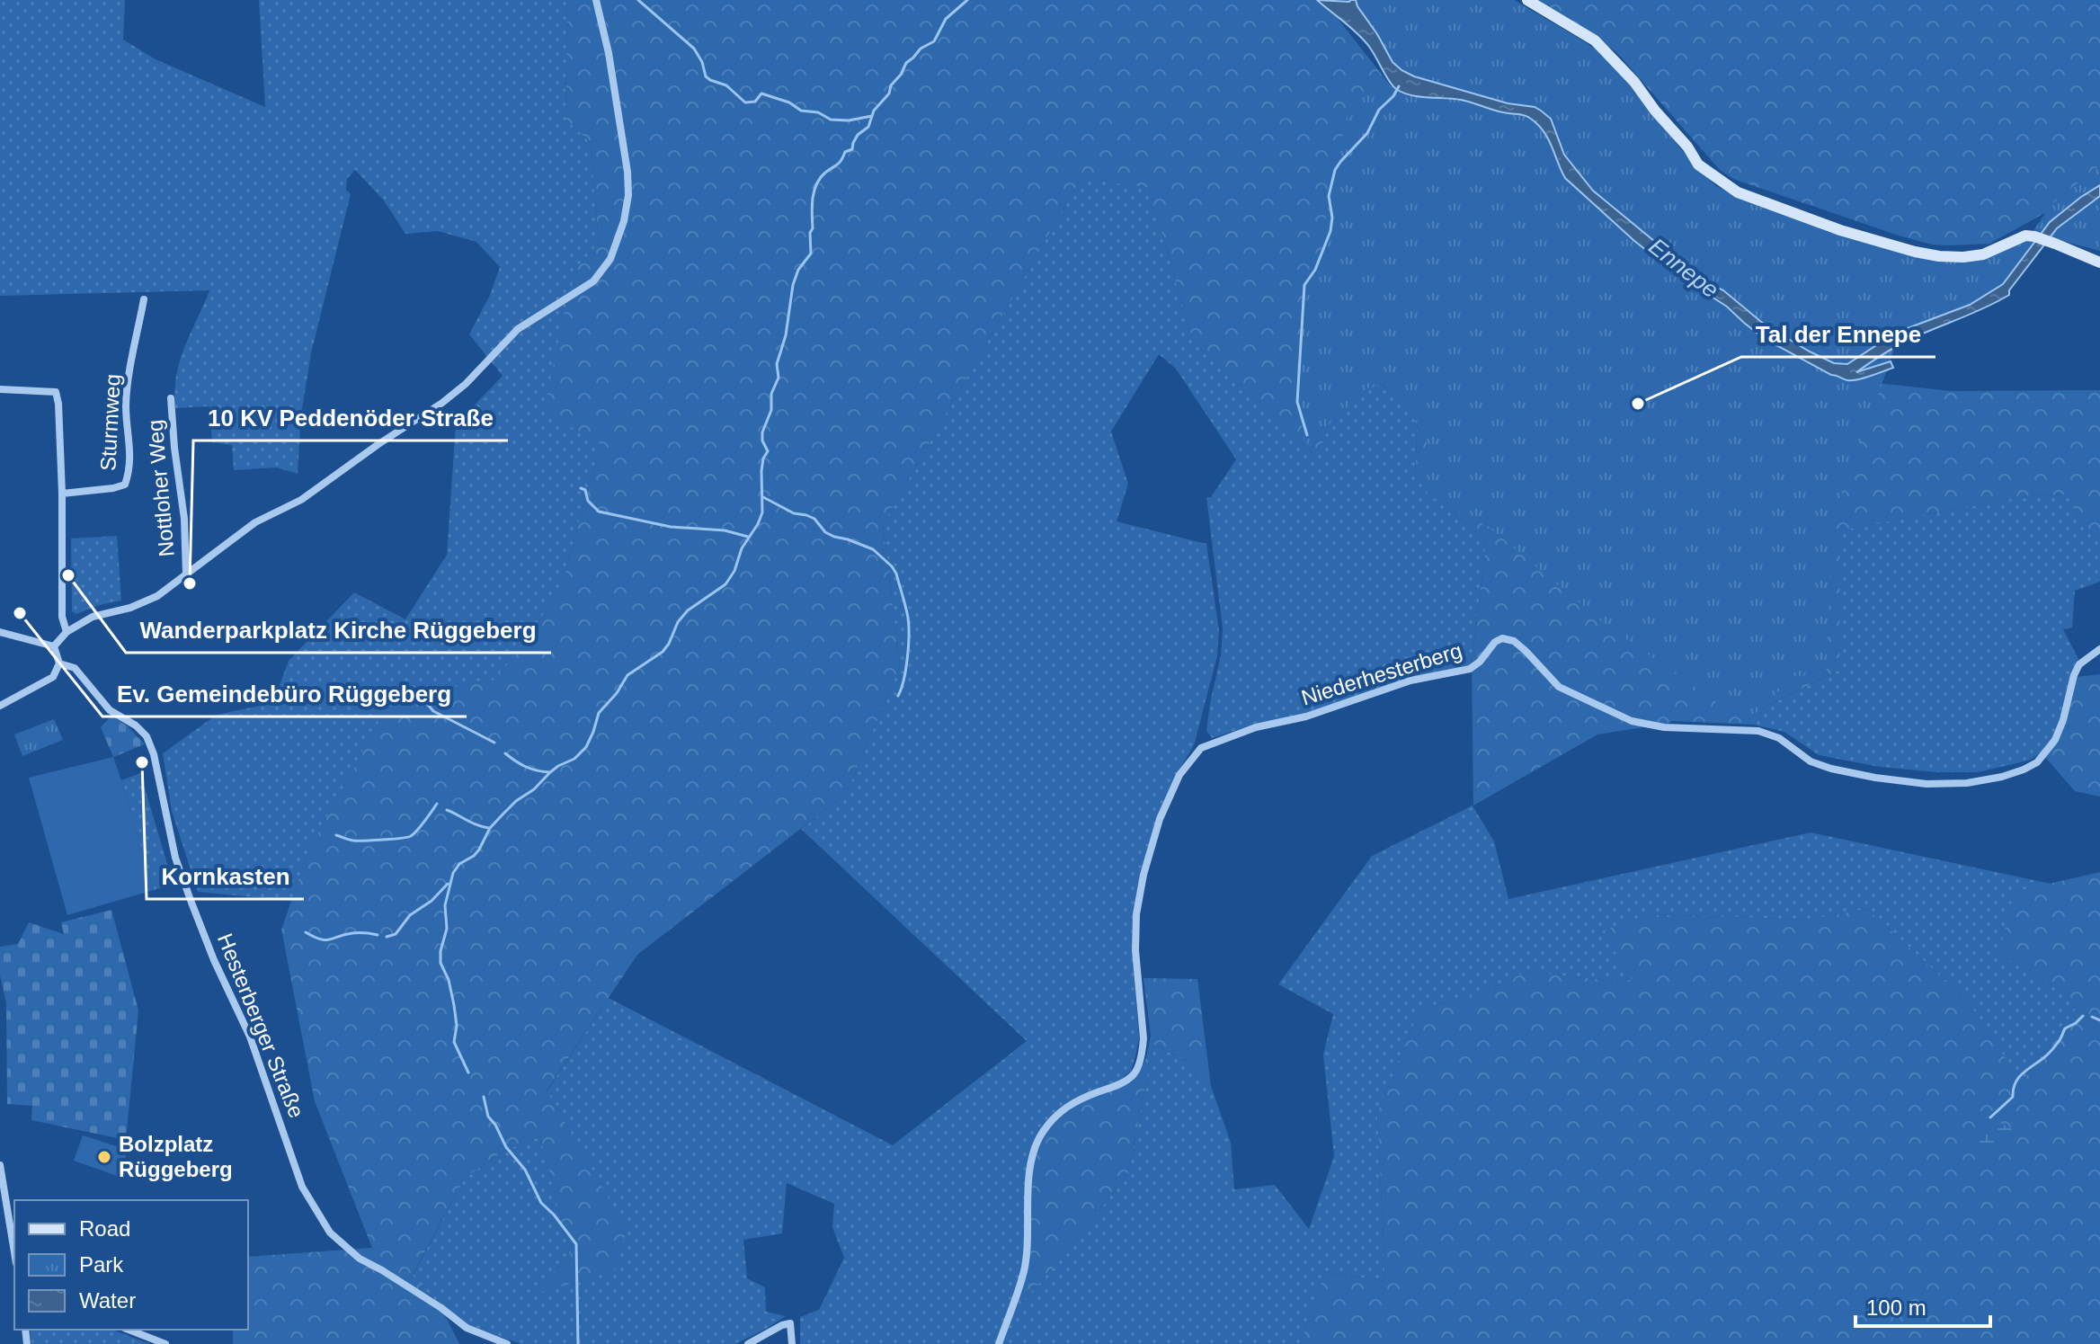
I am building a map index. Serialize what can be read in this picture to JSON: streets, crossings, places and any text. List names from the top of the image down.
{
  "streets": {
    "street": [
      "Sturmweg",
      "Nottloher Weg",
      "Niederhesterberg",
      "Hesterberger Straße"
    ]
  },
  "water": ["Ennepe"],
  "places": [
    "Tal der Ennepe",
    "Wanderparkplatz Kirche Rüggeberg",
    "10 KV Peddenöder Straße",
    "Ev. Gemeindebüro Rüggeberg",
    "Kornkasten",
    "Bolzplatz Rüggeberg"
  ],
  "legend": ["Road", "Park", "Water"],
  "scale_bar": "100 m"
}
